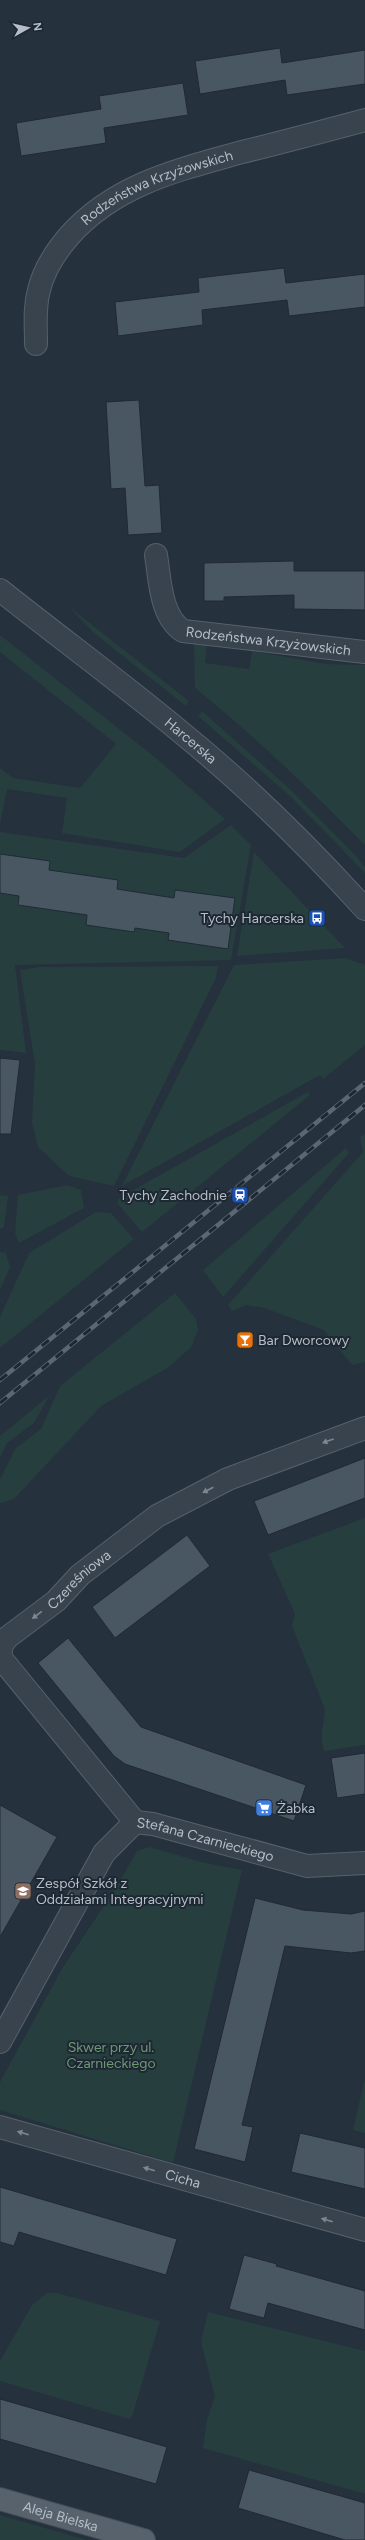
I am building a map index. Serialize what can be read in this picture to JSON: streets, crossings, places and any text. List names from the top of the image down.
{
  "streets": {
    "main road": ["Aleja Bielska"],
    "street": [
      "Rodzeństwa Krzyżowskich",
      "Harcerska",
      "Czereśniowa",
      "Stefana Czarnieckiego",
      "Cicha"
    ]
  },
  "crossings": [
    ["Czereśniowa", "Stefana Czarnieckiego"]
  ],
  "one_way": ["Czereśniowa", "Cicha"],
  "parks": ["Skwer przy ul. Czarnieckiego"],
  "places": {
    "bus stop": ["Tychy Harcerska"],
    "station": ["Tychy Zachodnie"],
    "bar": ["Bar Dworcowy"],
    "supermarket": ["Żabka"],
    "school or university": ["Zespół Szkół z Oddziałami Integracyjnymi"]
  },
  "north": "right"
}
